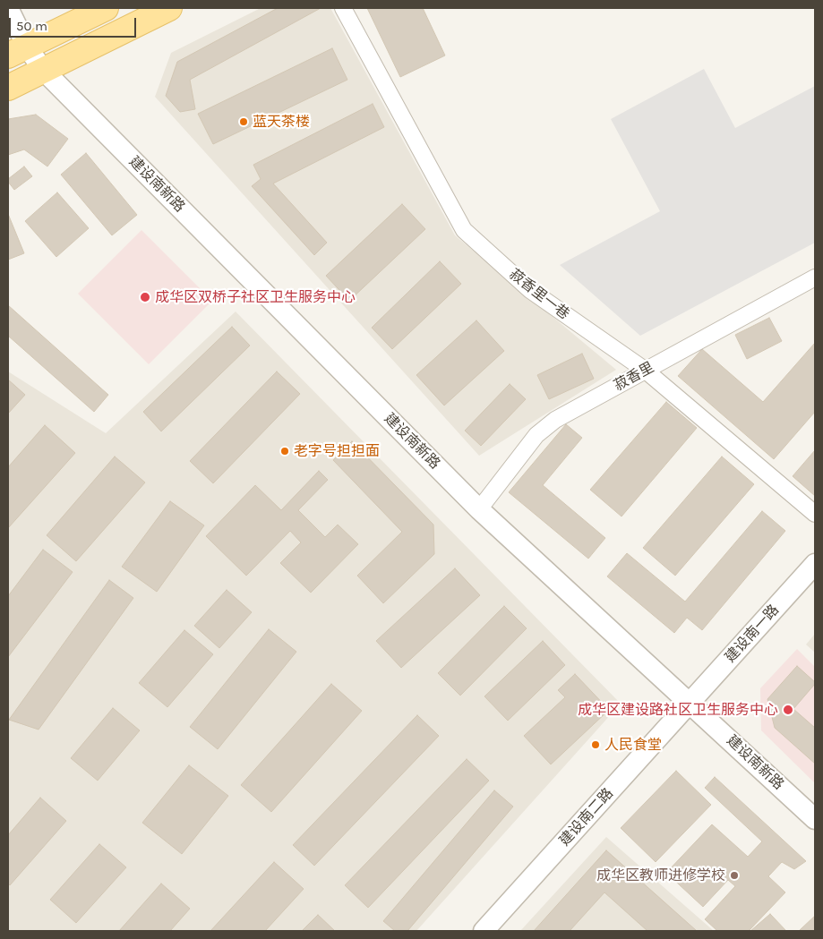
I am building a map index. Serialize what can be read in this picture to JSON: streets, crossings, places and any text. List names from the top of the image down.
{
  "streets": {
    "street": [
      "建设南新路",
      "菽香里一巷",
      "菽香里",
      "建设南一路",
      "建设南二路"
    ]
  },
  "crossings": [
    ["建设南新路", "菽香里"],
    ["建设南新路", "建设南一路"],
    ["建设南新路", "建设南二路"],
    ["菽香里一巷", "菽香里"],
    ["建设南一路", "建设南二路"]
  ],
  "places": [
    "蓝天茶楼",
    "成华区双桥子社区卫生服务中心",
    "老字号担担面",
    "成华区建设路社区卫生服务中心",
    "人民食堂",
    "成华区教师进修学校"
  ],
  "scale_bar": "50 m"
}
